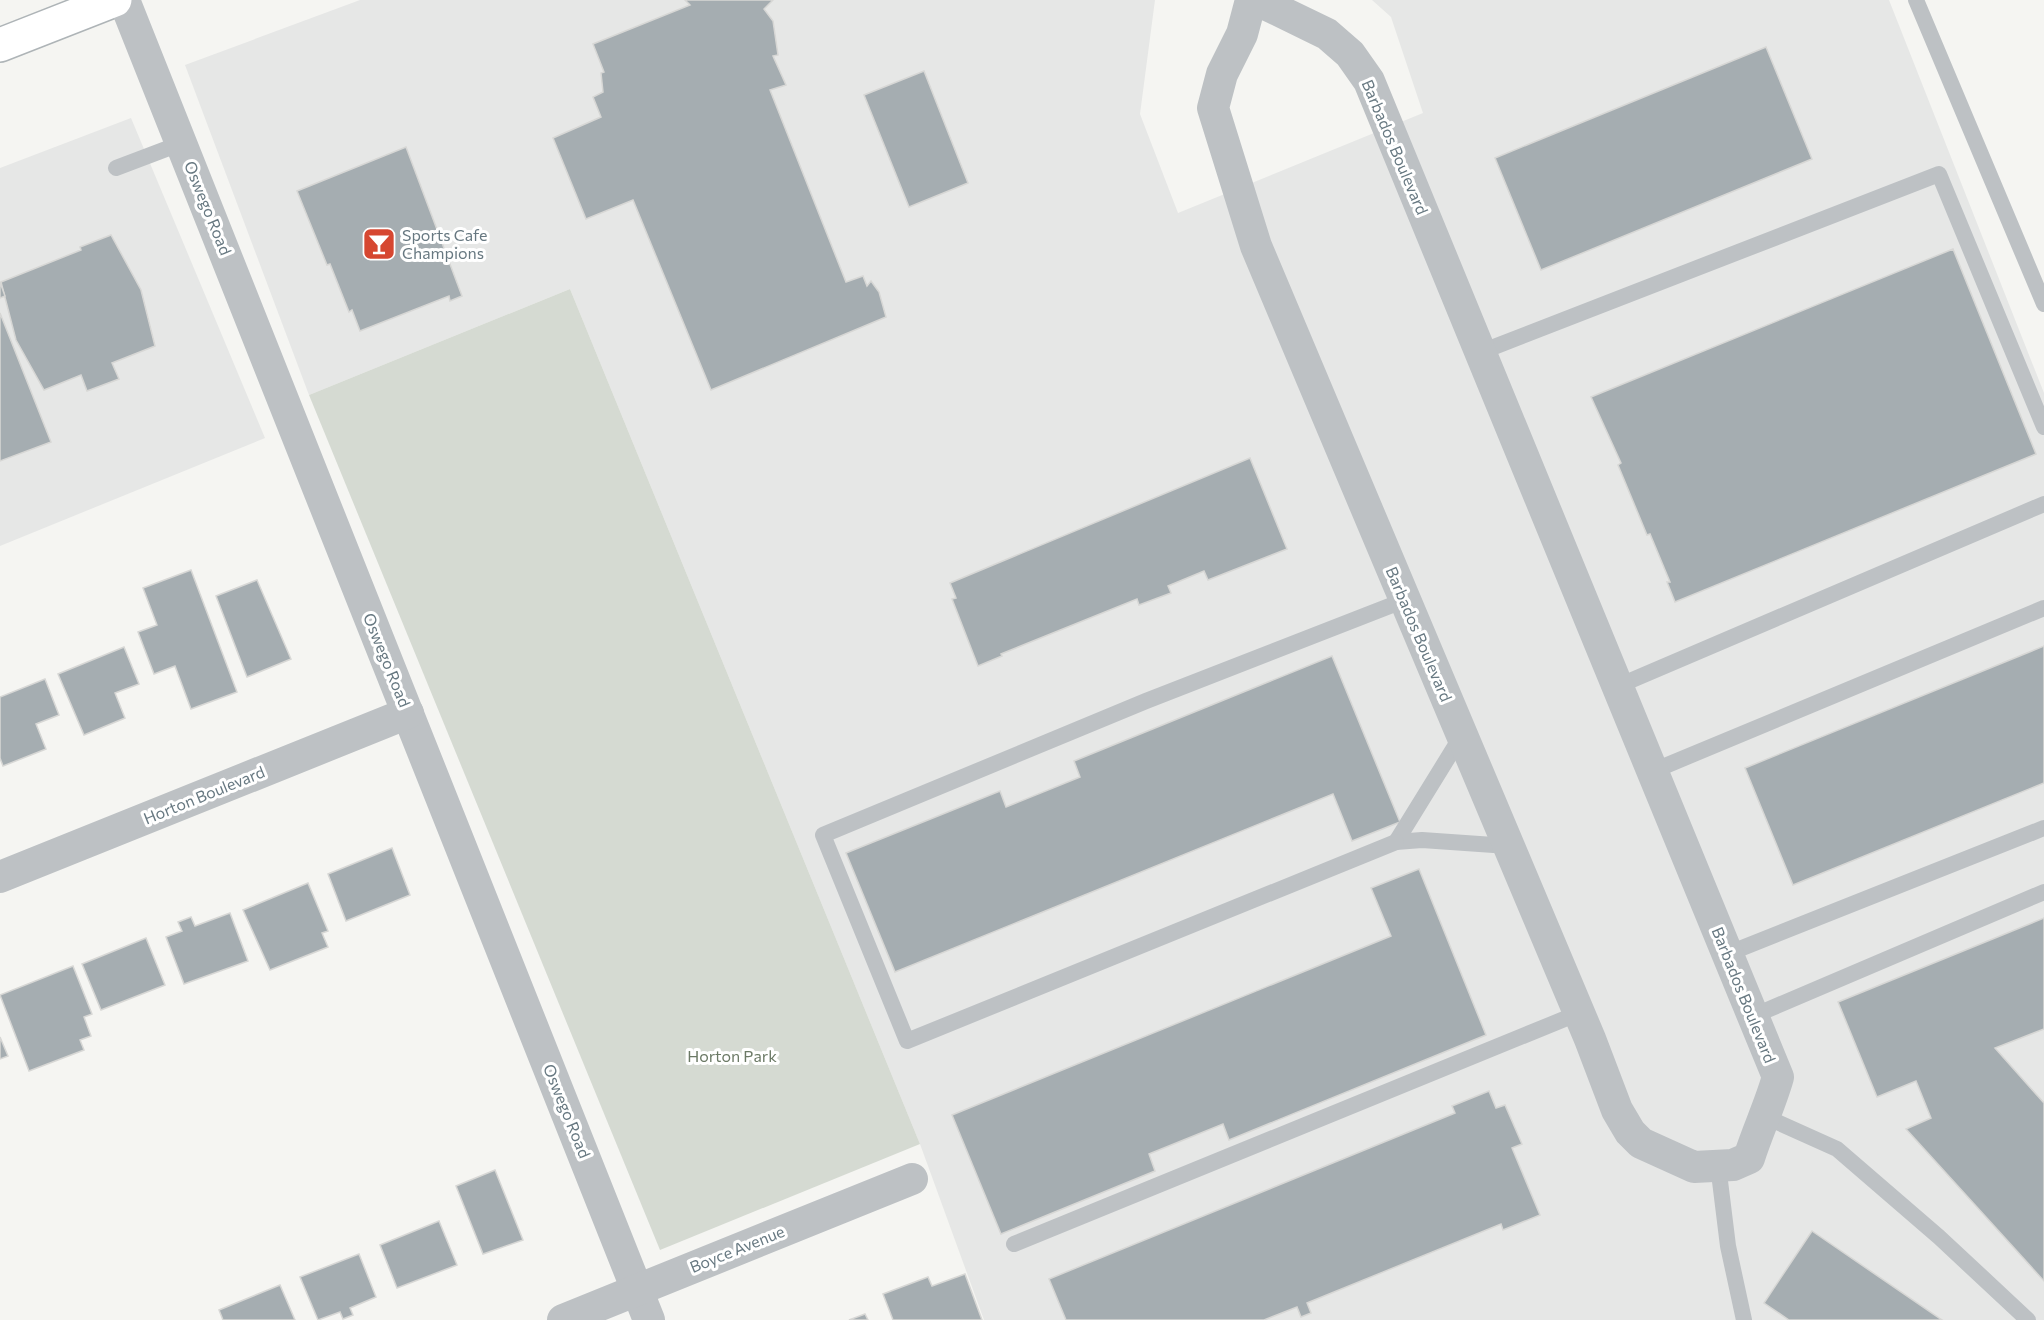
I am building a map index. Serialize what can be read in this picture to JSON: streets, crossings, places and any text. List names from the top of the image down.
{
  "streets": {
    "street": [
      "Barbados Boulevard",
      "Oswego Road",
      "Horton Boulevard",
      "Boyce Avenue"
    ]
  },
  "crossings": [
    ["Oswego Road", "Horton Boulevard"],
    ["Oswego Road", "Boyce Avenue"]
  ],
  "parks": ["Horton Park"],
  "places": {
    "bar": ["Sports Cafe Champions"]
  }
}
